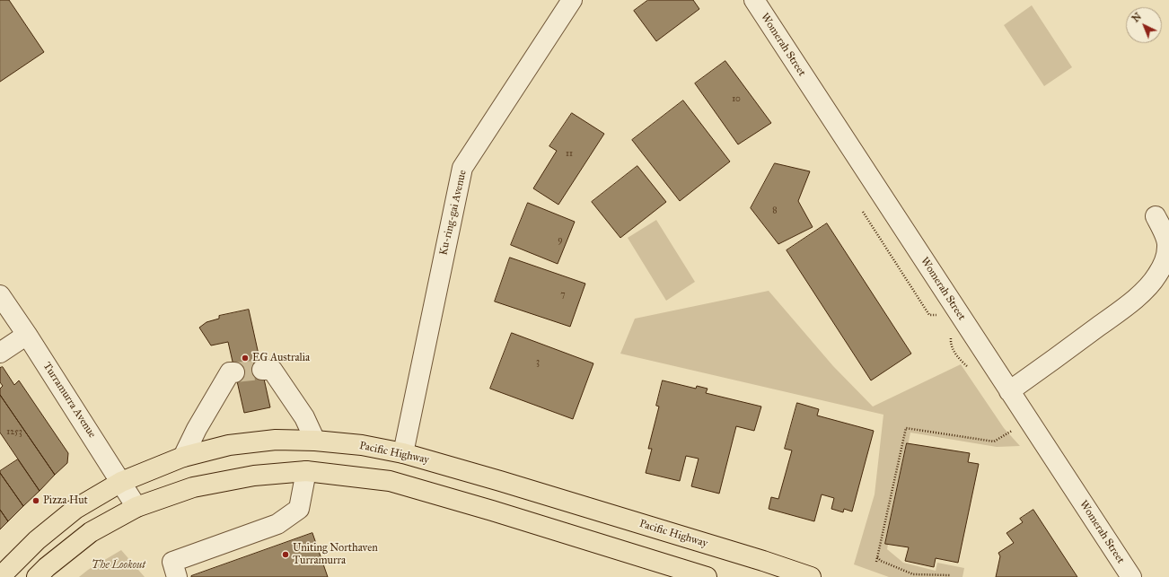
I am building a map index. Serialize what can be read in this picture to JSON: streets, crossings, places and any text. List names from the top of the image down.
{
  "streets": {
    "highway": ["Pacific Highway"],
    "street": ["Womerah Street", "Ku-ring-gai Avenue", "Turramurra Avenue"]
  },
  "crossings": [
    ["Ku-ring-gai Avenue", "Pacific Highway"],
    ["Turramurra Avenue", "Pacific Highway"]
  ],
  "parks": ["The Lookout"],
  "places": ["EG Australia", "Pizza Hut", "Uniting Northaven Turramurra"],
  "house_numbers": [
    "10",
    "11",
    "8",
    "9",
    "7",
    "3",
    "1253"
  ],
  "north": "top left"
}
